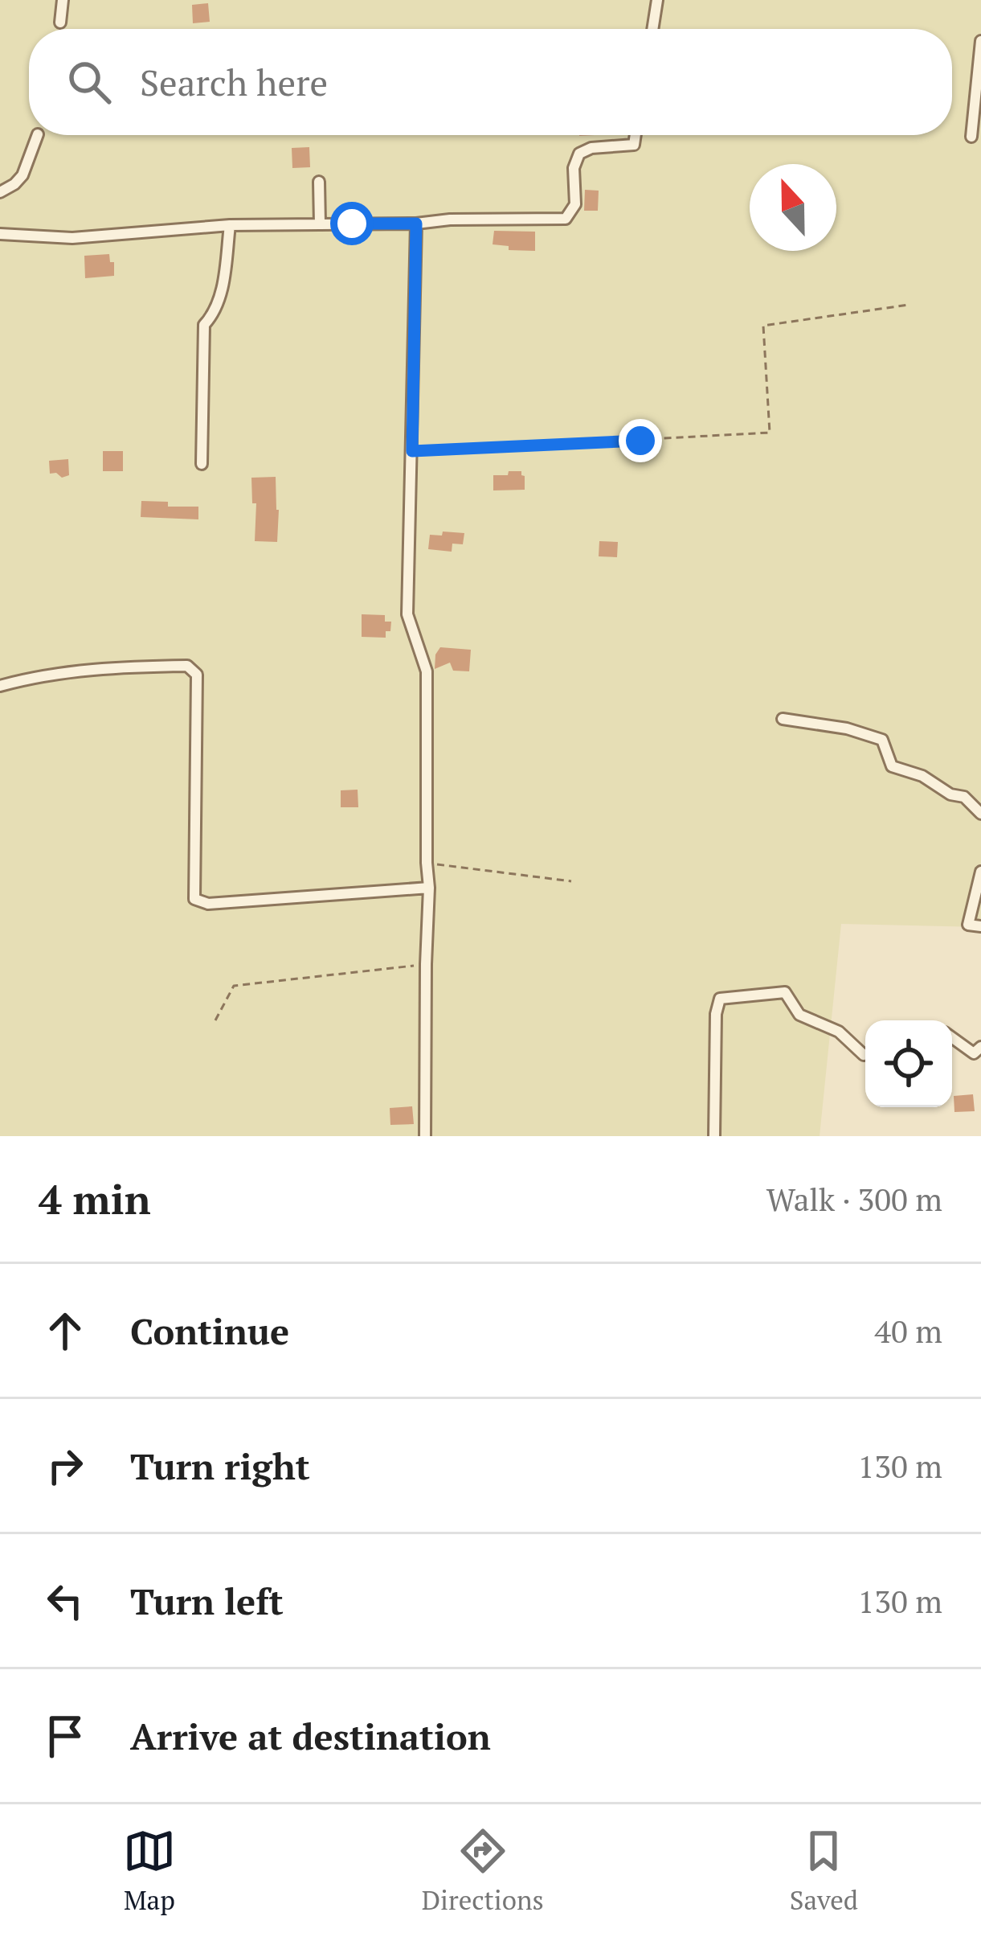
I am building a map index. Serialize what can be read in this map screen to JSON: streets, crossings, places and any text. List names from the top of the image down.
{
  "north": "top",
  "page": {
    "search": "Search here",
    "heading": ["4 min", "Walk · 300 m"],
    "list": [
      ["Continue", "40 m"],
      ["Turn right", "130 m"],
      ["Turn left", "130 m"],
      "Arrive at destination"
    ],
    "nav": ["Map", "Directions", "Saved"]
  }
}
